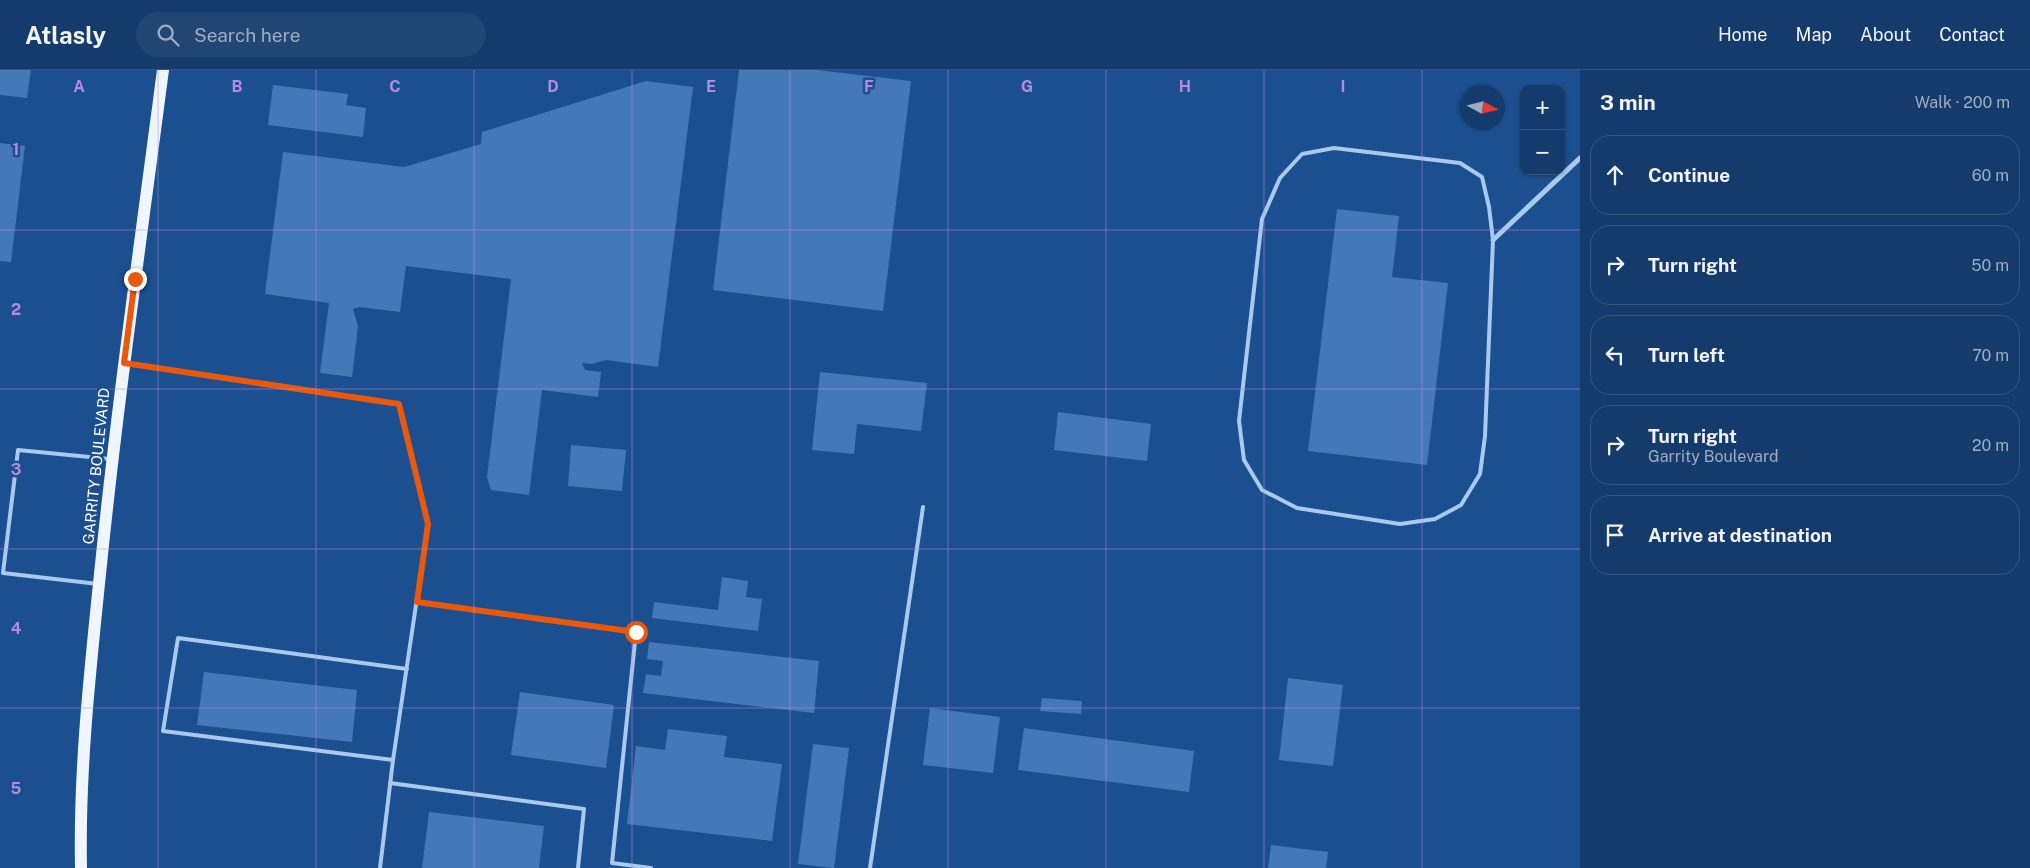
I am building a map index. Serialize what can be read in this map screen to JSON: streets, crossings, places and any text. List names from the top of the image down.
{
  "streets": {
    "main road": ["GARRITY BOULEVARD"]
  },
  "north": "right",
  "page": {
    "header": "Atlasly",
    "search": "Search here",
    "nav": [
      "Home",
      "Map",
      "About",
      "Contact"
    ],
    "heading": ["3 min", "Walk · 200 m"],
    "map_buttons": ["+", "−"],
    "list": [
      ["Continue", "60 m"],
      ["Turn right", "50 m"],
      ["Turn left", "70 m"],
      ["Turn right", "Garrity Boulevard", "20 m"],
      "Arrive at destination"
    ]
  },
  "grid": {
    "columns": [
      "A",
      "B",
      "C",
      "D",
      "E",
      "F",
      "G",
      "H",
      "I"
    ],
    "rows": [
      "1",
      "2",
      "3",
      "4",
      "5"
    ]
  }
}
